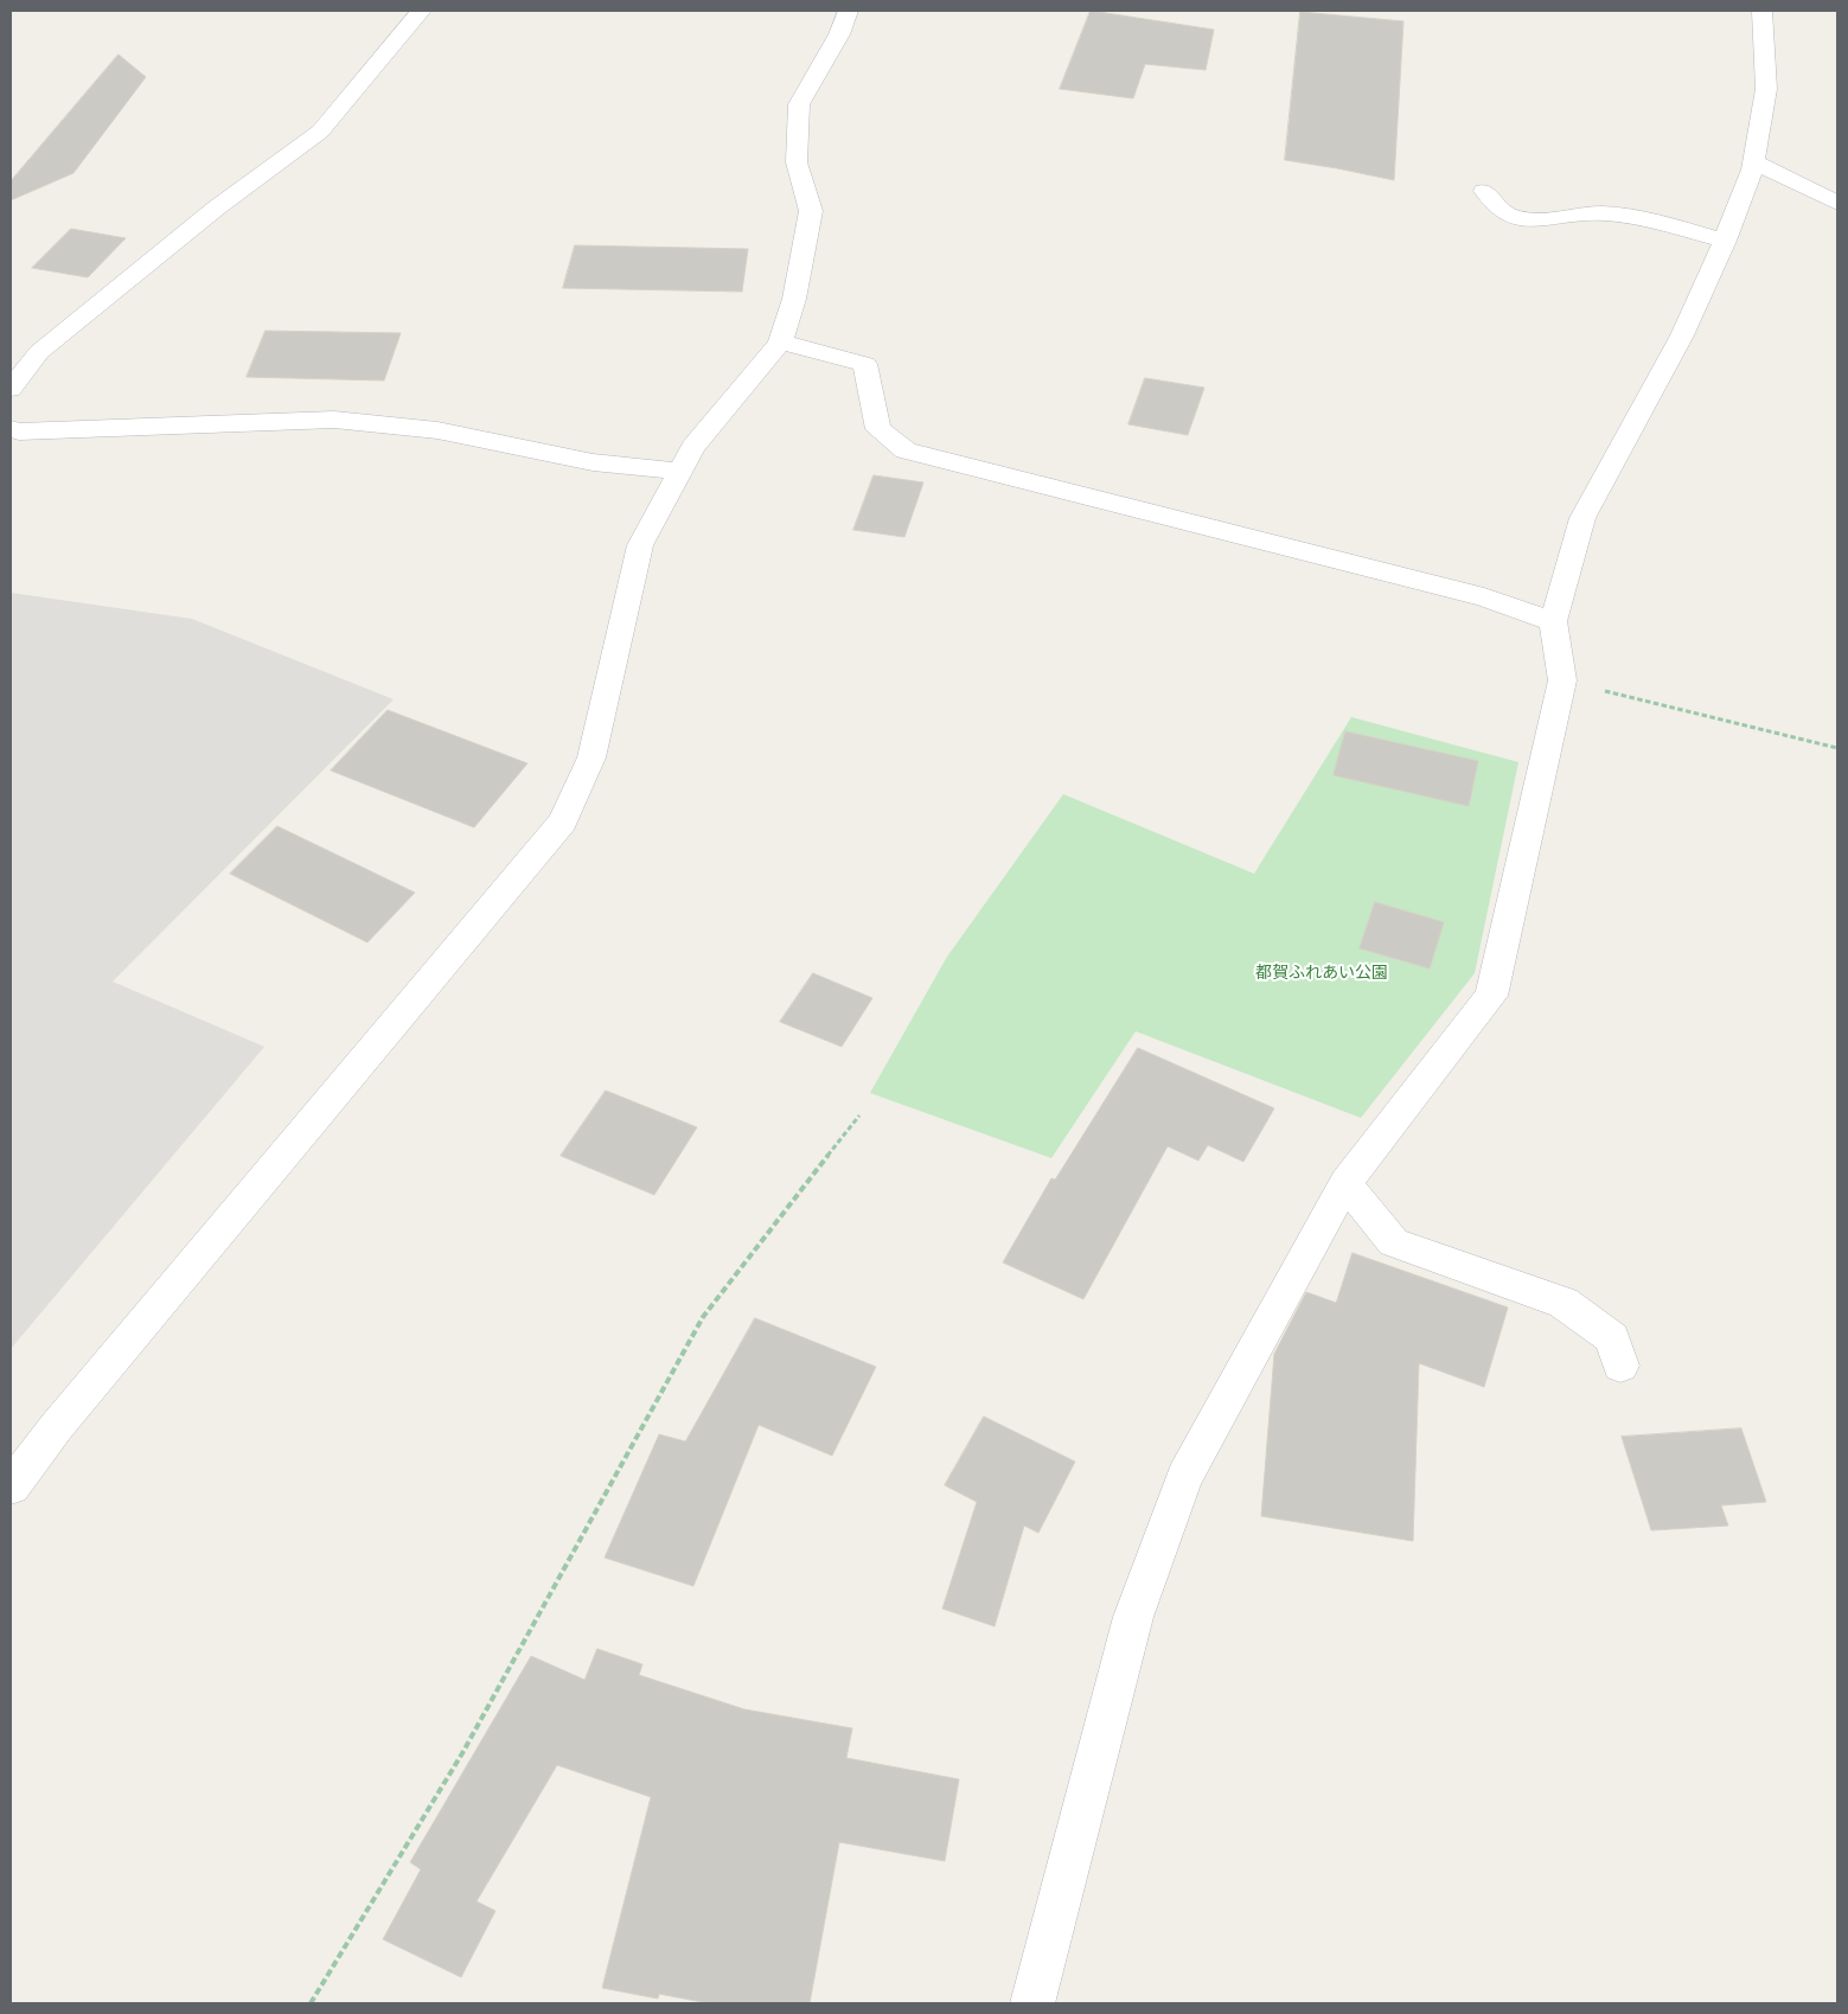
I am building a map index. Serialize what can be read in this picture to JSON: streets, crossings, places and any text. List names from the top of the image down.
{
  "parks": ["都賀ふれあい公園"]
}
